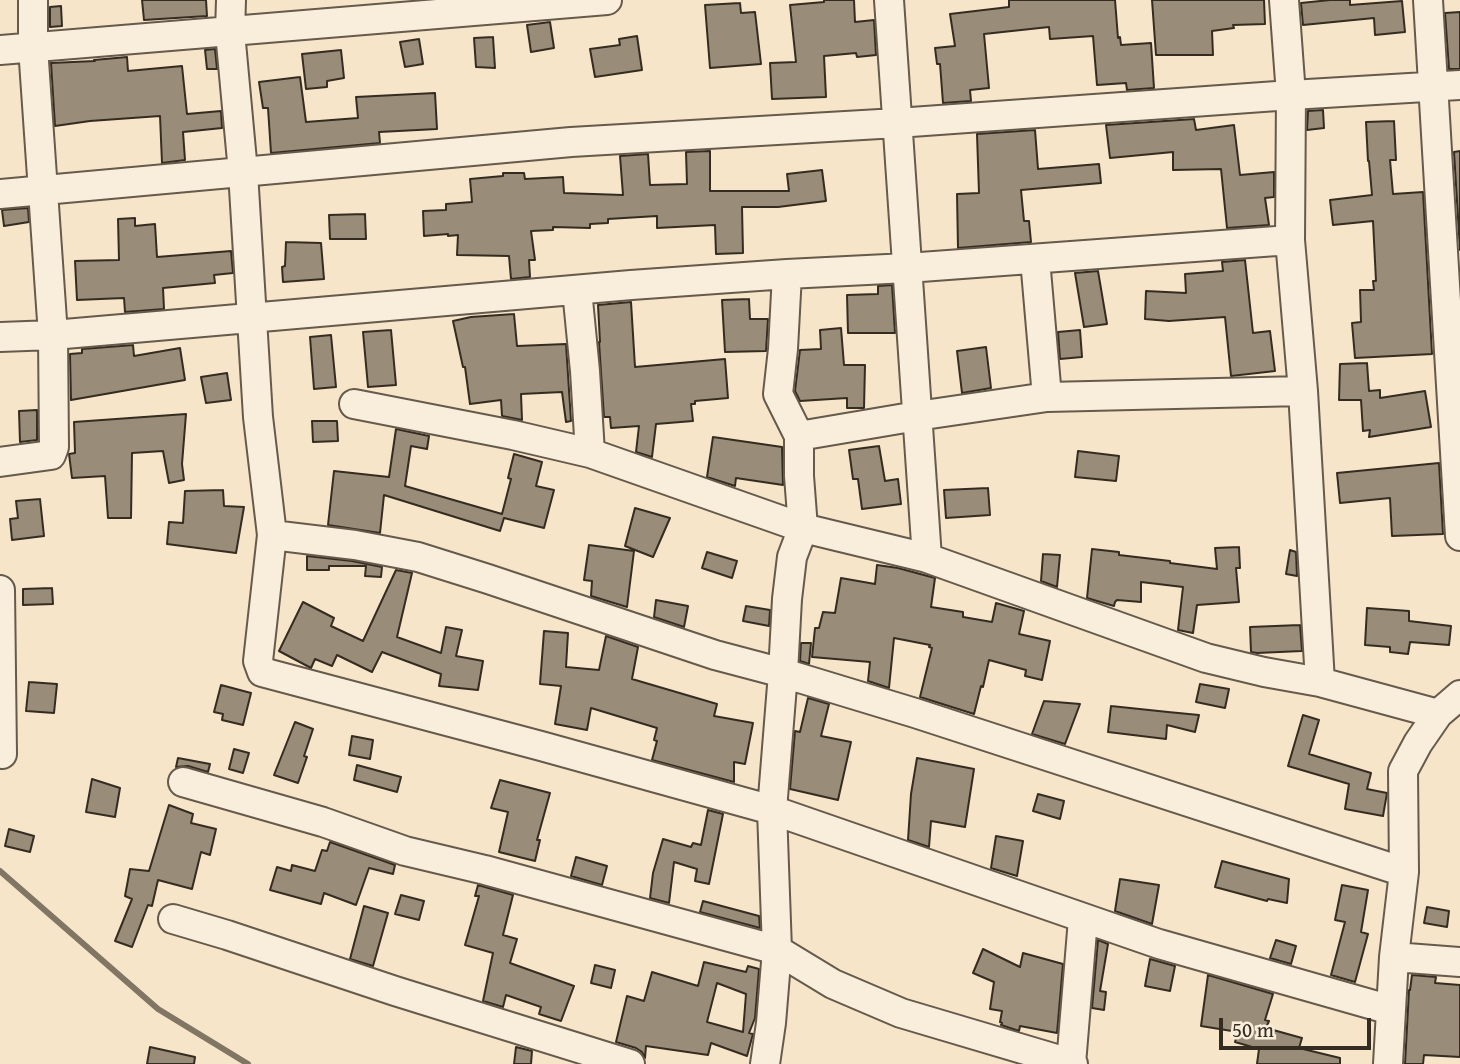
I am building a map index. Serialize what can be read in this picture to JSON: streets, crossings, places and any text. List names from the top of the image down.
{
  "scale_bar": "50 m"
}
